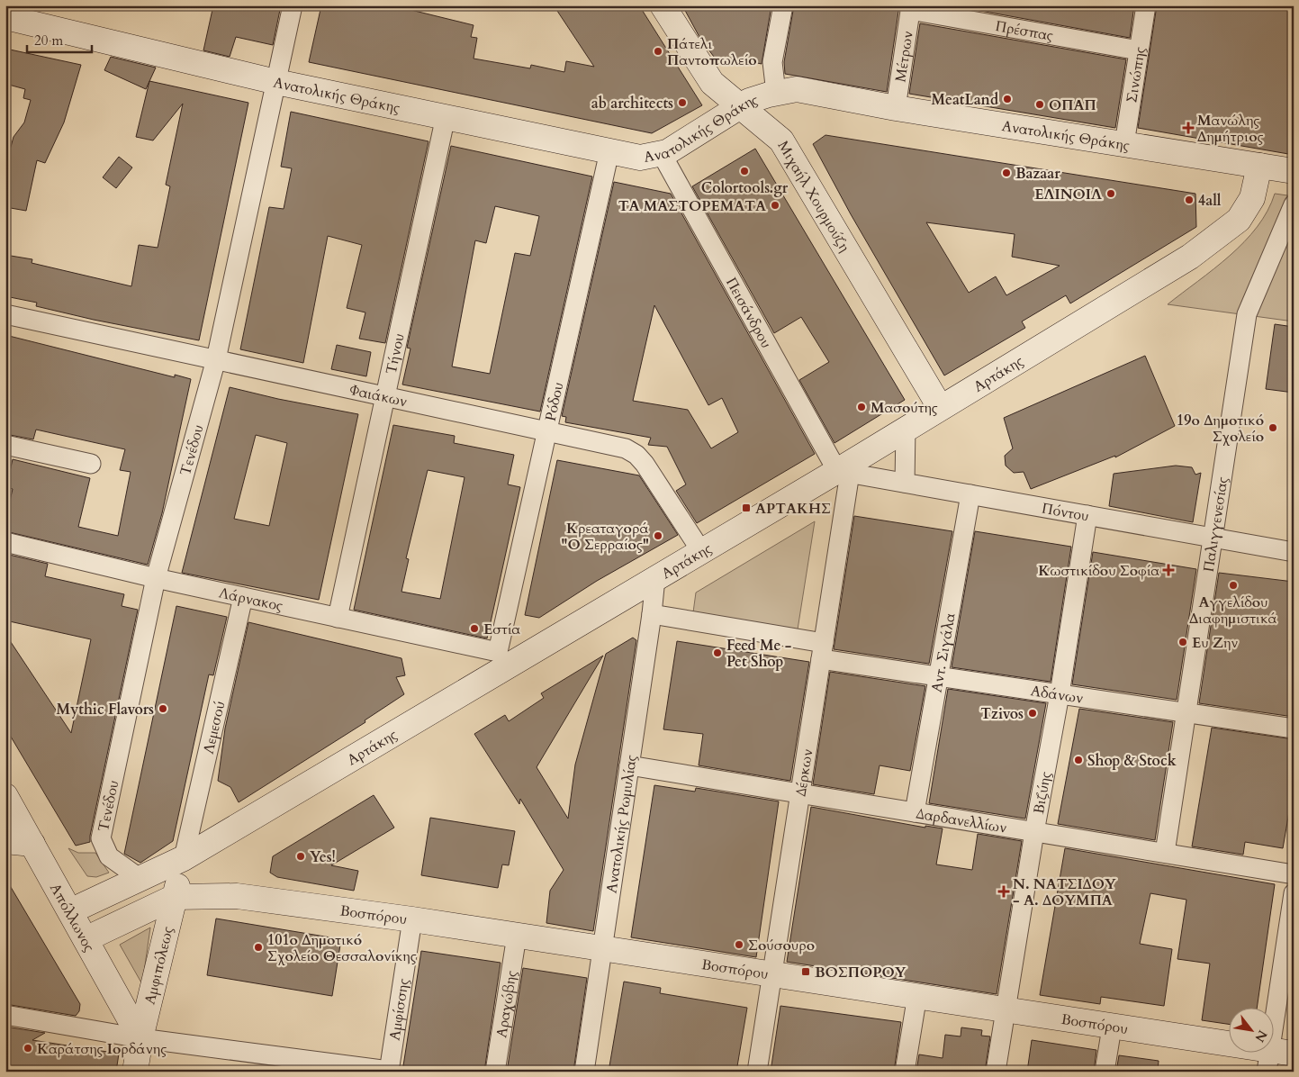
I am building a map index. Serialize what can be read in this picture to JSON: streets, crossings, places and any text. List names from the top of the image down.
{
  "streets": {
    "street": [
      "Πρέσπας",
      "Μέτρων",
      "Σινώπης",
      "Ανατολικής Θράκης",
      "Μιχαήλ Χουρμούζη",
      "Πεισάνδρου",
      "Τήνου",
      "Αρτάκης",
      "Φαιάκων",
      "Ρόδου",
      "Τενέδου",
      "Πόντου",
      "Παλιγγενεσίας",
      "Λάρνακος",
      "Αντ. Σιγάλα",
      "Αδάνων",
      "Λεμεσού",
      "Δέρκων",
      "Βιζύης",
      "Δαρδανελλίων",
      "Ανατολικής Ρωμυλίας",
      "Βοσπόρου",
      "Απόλλωνος",
      "Αμφιπόλεως",
      "Αραχώβης",
      "Αμφίσσης"
    ]
  },
  "crossings": [
    ["Πρέσπας", "Μέτρων"],
    ["Πρέσπας", "Σινώπης"],
    ["Μέτρων", "Ανατολικής Θράκης"],
    ["Σινώπης", "Ανατολικής Θράκης"],
    ["Ανατολικής Θράκης", "Μιχαήλ Χουρμούζη"],
    ["Ανατολικής Θράκης", "Πεισάνδρου"],
    ["Ανατολικής Θράκης", "Τήνου"],
    ["Ανατολικής Θράκης", "Αρτάκης"],
    ["Ανατολικής Θράκης", "Ρόδου"],
    ["Ανατολικής Θράκης", "Τενέδου"],
    ["Μιχαήλ Χουρμούζη", "Αρτάκης"],
    ["Πεισάνδρου", "Αρτάκης"],
    ["Πεισάνδρου", "Πόντου"],
    ["Πεισάνδρου", "Δέρκων"],
    ["Τήνου", "Φαιάκων"],
    ["Τήνου", "Λάρνακος"],
    ["Αρτάκης", "Φαιάκων"],
    ["Αρτάκης", "Ρόδου"],
    ["Αρτάκης", "Τενέδου"],
    ["Αρτάκης", "Πόντου"],
    ["Αρτάκης", "Λάρνακος"],
    ["Αρτάκης", "Λεμεσού"],
    ["Αρτάκης", "Δέρκων"],
    ["Αρτάκης", "Ανατολικής Ρωμυλίας"],
    ["Αρτάκης", "Απόλλωνος"],
    ["Αρτάκης", "Αμφιπόλεως"],
    ["Φαιάκων", "Ρόδου"],
    ["Φαιάκων", "Τενέδου"],
    ["Ρόδου", "Λάρνακος"],
    ["Τενέδου", "Λάρνακος"],
    ["Πόντου", "Παλιγγενεσίας"],
    ["Πόντου", "Αντ. Σιγάλα"],
    ["Πόντου", "Δέρκων"],
    ["Πόντου", "Βιζύης"],
    ["Παλιγγενεσίας", "Αδάνων"],
    ["Παλιγγενεσίας", "Δαρδανελλίων"],
    ["Λάρνακος", "Λεμεσού"],
    ["Αντ. Σιγάλα", "Αδάνων"],
    ["Αντ. Σιγάλα", "Δαρδανελλίων"],
    ["Αδάνων", "Δέρκων"],
    ["Αδάνων", "Βιζύης"],
    ["Αδάνων", "Ανατολικής Ρωμυλίας"],
    ["Λεμεσού", "Αμφιπόλεως"],
    ["Δέρκων", "Δαρδανελλίων"],
    ["Δέρκων", "Βοσπόρου"],
    ["Βιζύης", "Δαρδανελλίων"],
    ["Βιζύης", "Βοσπόρου"],
    ["Δαρδανελλίων", "Ανατολικής Ρωμυλίας"],
    ["Ανατολικής Ρωμυλίας", "Βοσπόρου"],
    ["Βοσπόρου", "Αμφιπόλεως"],
    ["Βοσπόρου", "Αραχώβης"],
    ["Βοσπόρου", "Αμφίσσης"],
    ["Απόλλωνος", "Αμφιπόλεως"]
  ],
  "places": {
    "other": [
      "Πάτελι Παντοπωλείο",
      "MeatLand",
      "ab architects",
      "ΟΠΑΠ",
      "Colortools.gr",
      "Bazaar",
      "ΕΛΙΝΟΙΛ",
      "4all",
      "ΤΑ ΜΑΣΤΟΡΕΜΑΤΑ",
      "Μασούτης",
      "19ο Δημοτικό Σχολείο",
      "Κρεαταγορά \"Ο Σερραίος\"",
      "Αγγελίδου Διαφημιστικά",
      "Εστία",
      "Ευ Ζην",
      "Feed Me - Pet Shop",
      "Mythic Flavors",
      "Tzivos",
      "Shop & Stock",
      "Yes!",
      "Σούσουρο",
      "101ο Δημοτικό Σχολείο Θεσσαλονίκης",
      "Καράτσης Ιορδάνης"
    ],
    "health": ["Μανώλης Δημήτριος", "Κωστικίδου Σοφία", "Ν. ΝΑΤΣΙΔΟΥ - Α. ΔΟΥΜΠΑ"],
    "transit": ["ΑΡΤΑΚΗΣ", "ΒΟΣΠΟΡΟΥ"]
  },
  "scale_bar": "20 m",
  "north": "bottom right"
}
